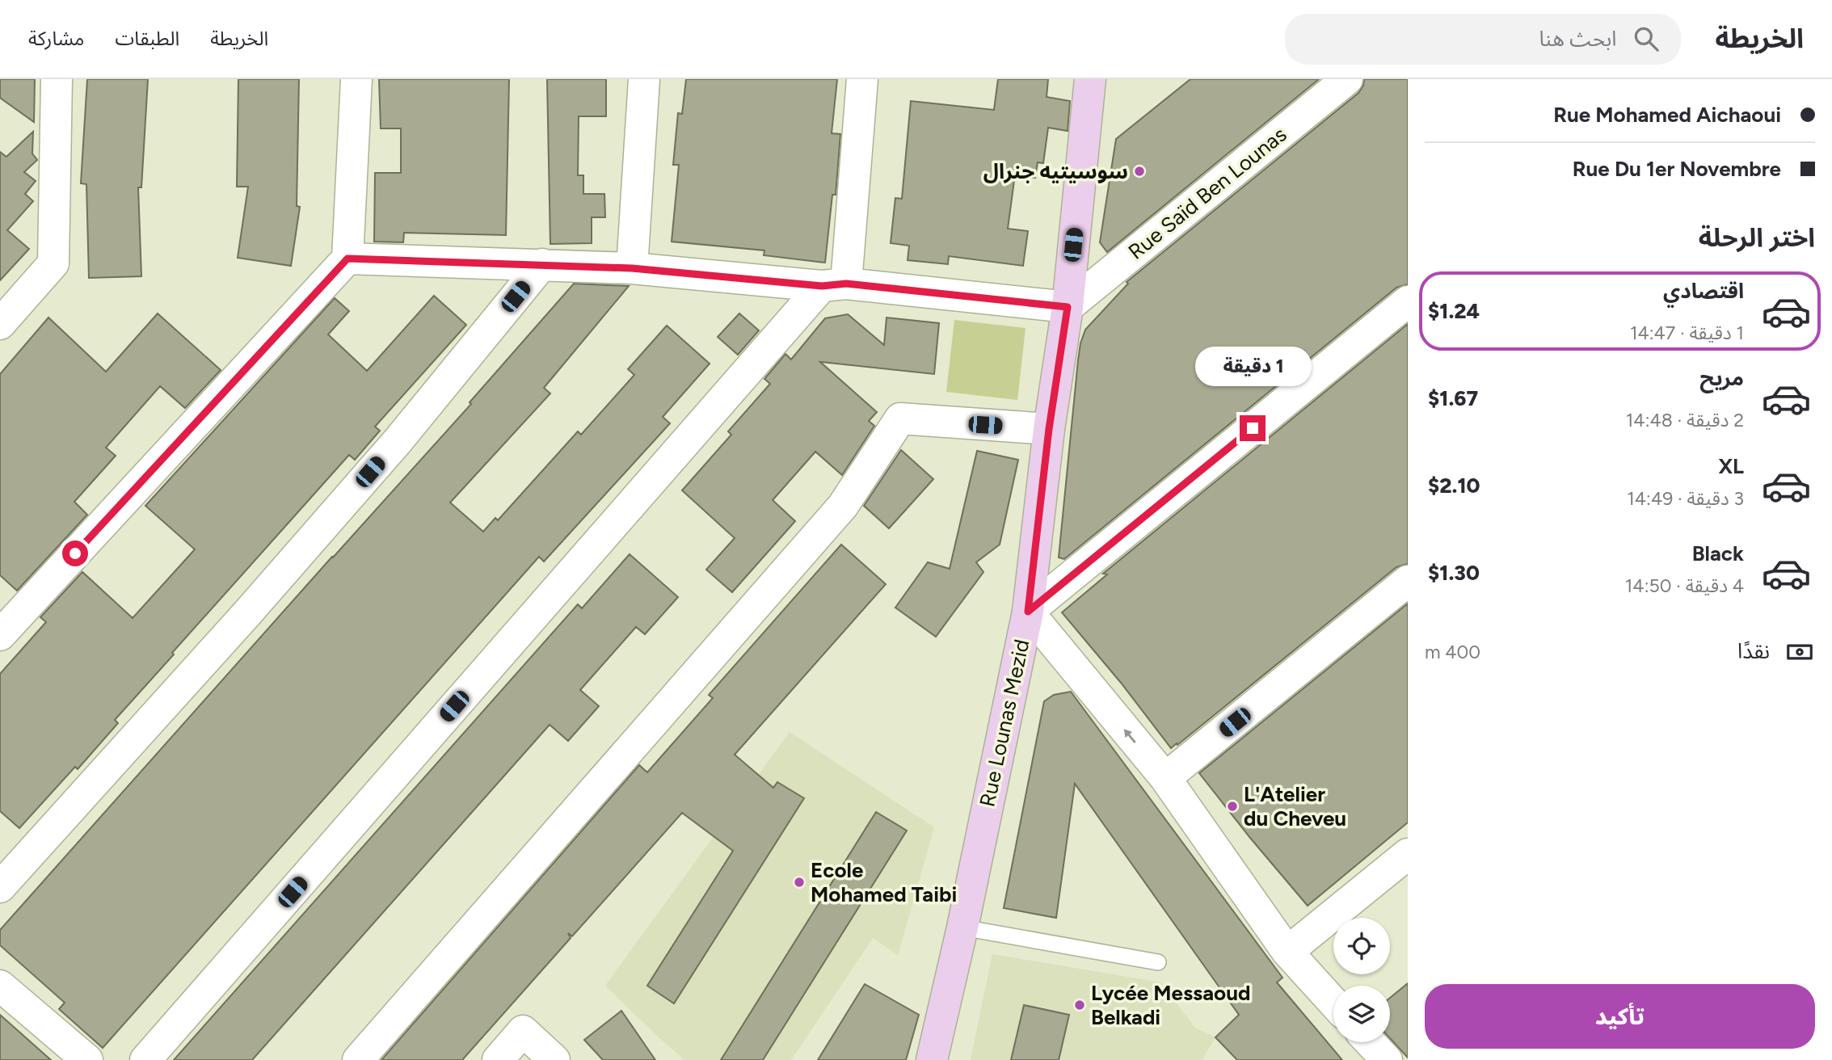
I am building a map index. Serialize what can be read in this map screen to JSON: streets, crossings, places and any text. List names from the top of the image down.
{
  "streets": {
    "street": ["Rue Saïd Ben Lounas", "Rue Lounas Mezid"]
  },
  "crossings": [
    ["Rue Saïd Ben Lounas", "Rue Lounas Mezid"]
  ],
  "places": [
    "سوسيتيه جنرال",
    "L'Atelier du Cheveu",
    "Ecole Mohamed Taibi",
    "Lycée Messaoud Belkadi"
  ],
  "page": {
    "header": "الخريطة",
    "search": "ابحث هنا",
    "nav": ["الخريطة", "الطبقات", "مشاركة"],
    "banner": ["Rue Mohamed Aichaoui", "Rue Du 1er Novembre"],
    "heading": "اختر الرحلة",
    "list": [
      {
        "name": "اقتصادي",
        "note": "1 دقيقة · 14:47",
        "value": "$1.24"
      },
      {
        "name": "مريح",
        "note": "2 دقيقة · 14:48",
        "value": "$1.67"
      },
      {
        "name": "XL",
        "note": "3 دقيقة · 14:49",
        "value": "$2.10"
      },
      {
        "name": "Black",
        "note": "4 دقيقة · 14:50",
        "value": "$1.30"
      }
    ],
    "bubble": "1 دقيقة",
    "pay": ["نقدًا", "400 m"],
    "buttons": "تأكيد"
  }
}
